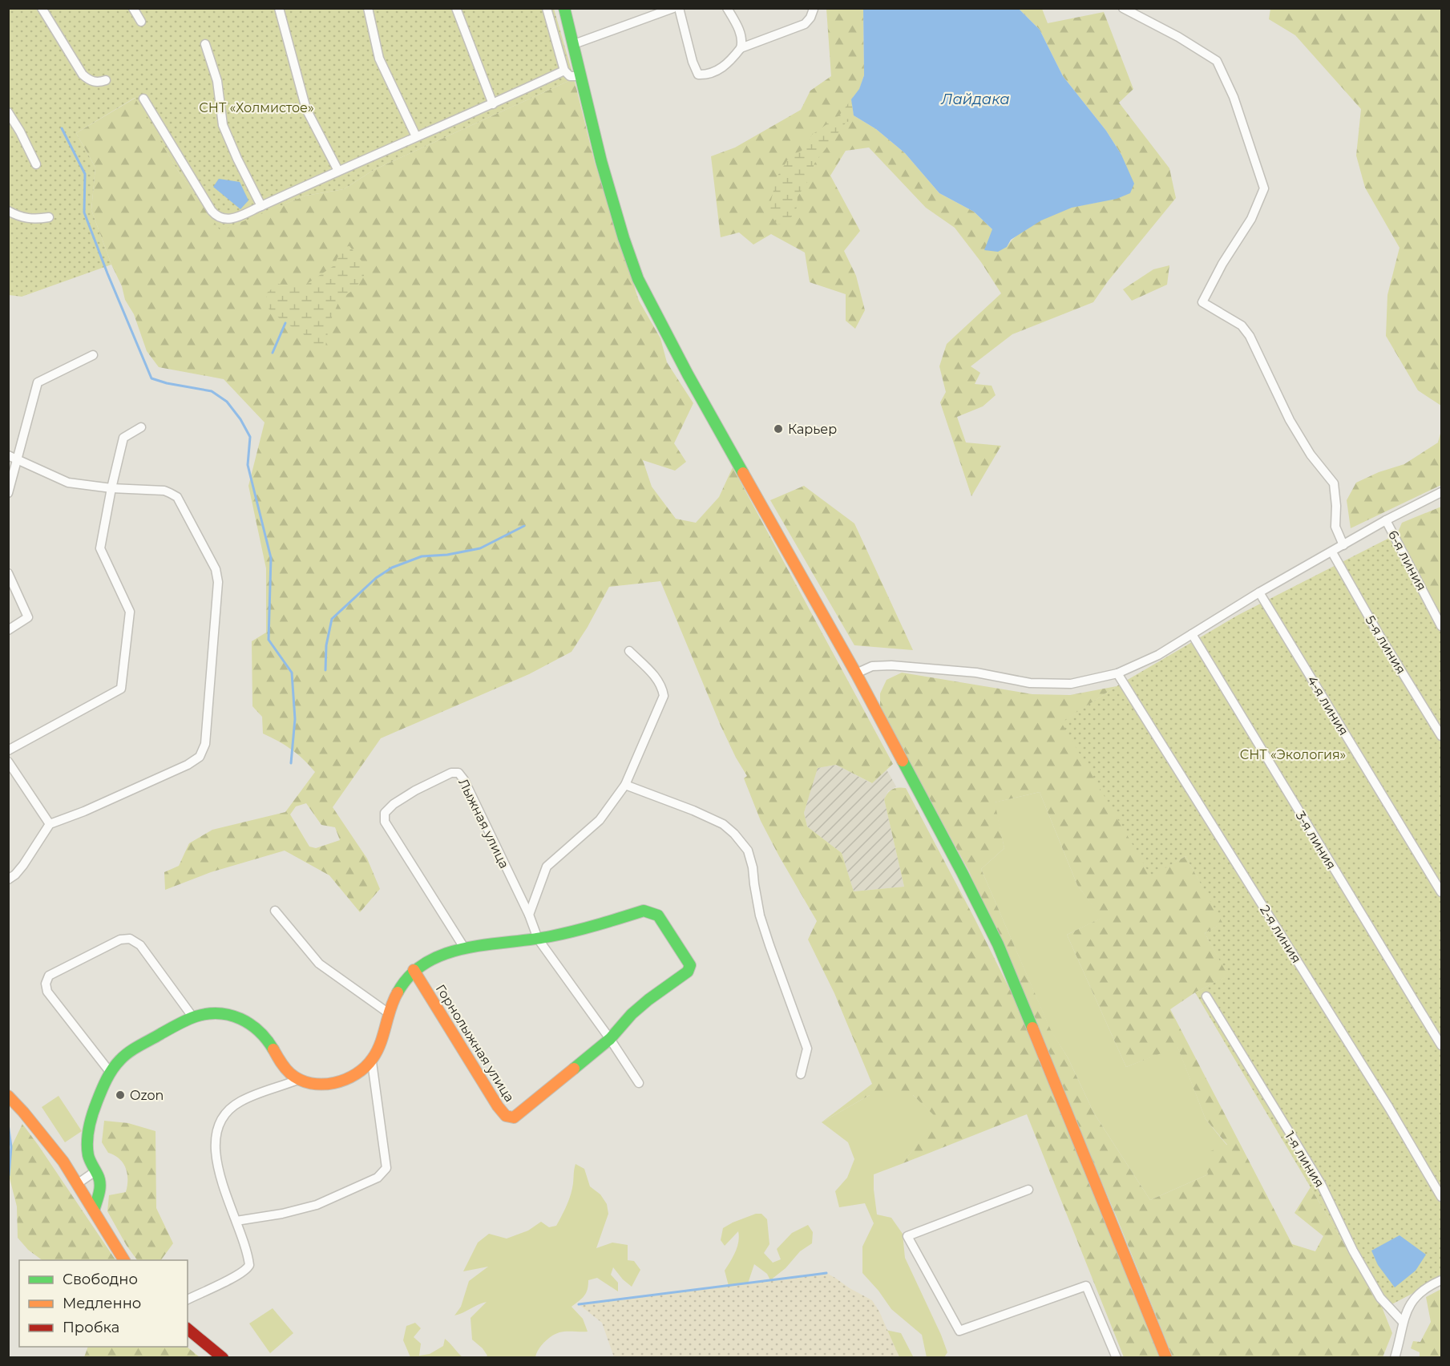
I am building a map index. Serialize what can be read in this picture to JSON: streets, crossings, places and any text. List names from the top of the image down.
{
  "streets": {
    "street": [
      "6-я линия",
      "5-я линия",
      "4-я линия",
      "Лыжная улица",
      "3-я линия",
      "2-я линия",
      "Горнолыжная улица",
      "1-я линия"
    ]
  },
  "crossings": [
    ["Лыжная улица", "Горнолыжная улица"]
  ],
  "water": ["Лайдака"],
  "parks": ["СНТ «Холмистое»", "СНТ «Экология»"],
  "places": ["Карьер", "Ozon"],
  "legend": ["Свободно", "Медленно", "Пробка"]
}
